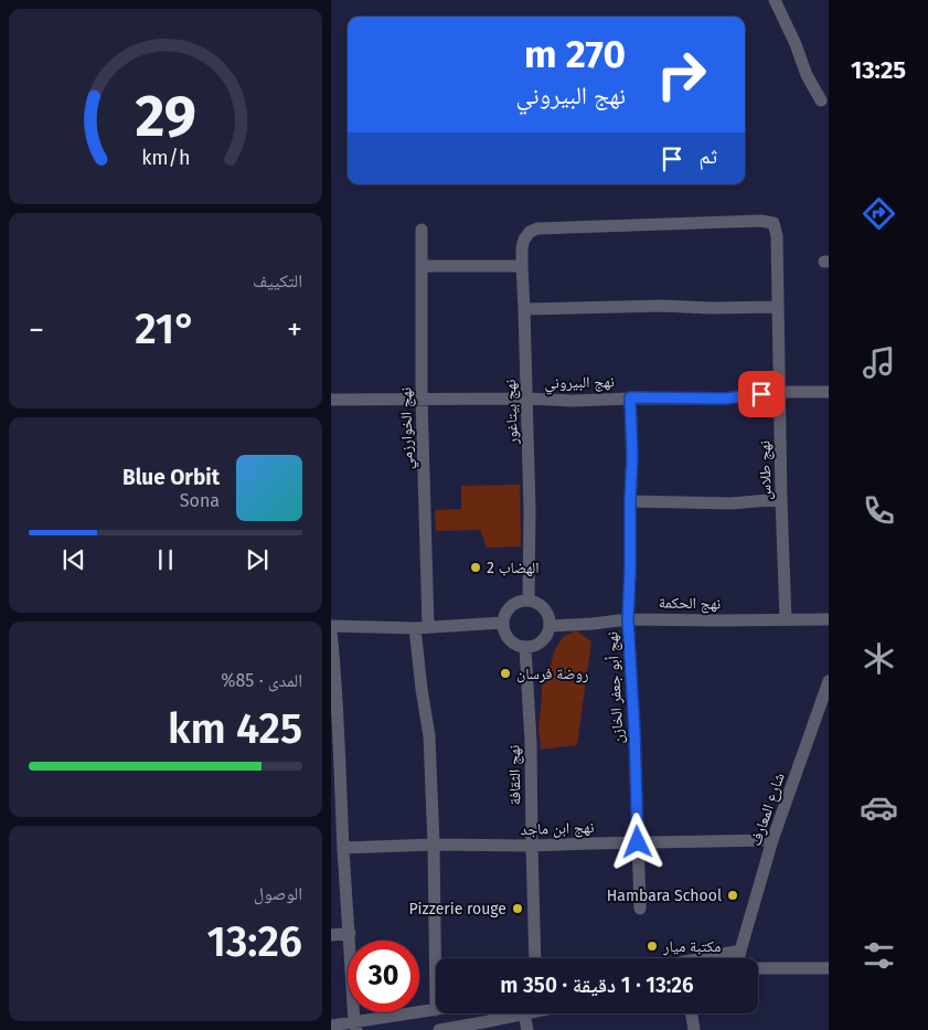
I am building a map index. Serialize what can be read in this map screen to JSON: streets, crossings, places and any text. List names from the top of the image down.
{
  "streets": {
    "street": [
      "نهج البيروني",
      "نهج بيتاغور",
      "نهج الخوارزمي",
      "نهج طلاس",
      "نهج الحكمة",
      "نهج أبو جعفر الخازن",
      "نهج الثقافة",
      "شارع المعارف",
      "نهج ابن ماجد"
    ]
  },
  "crossings": [
    ["نهج البيروني", "نهج بيتاغور"],
    ["نهج البيروني", "نهج الخوارزمي"],
    ["نهج البيروني", "نهج طلاس"],
    ["نهج البيروني", "نهج أبو جعفر الخازن"],
    ["نهج بيتاغور", "نهج طلاس"],
    ["نهج بيتاغور", "نهج الحكمة"],
    ["نهج بيتاغور", "نهج الثقافة"],
    ["نهج الخوارزمي", "نهج ابن ماجد"],
    ["نهج طلاس", "نهج الحكمة"],
    ["نهج الحكمة", "نهج أبو جعفر الخازن"],
    ["نهج الحكمة", "نهج الثقافة"],
    ["نهج أبو جعفر الخازن", "نهج ابن ماجد"],
    ["نهج الثقافة", "نهج ابن ماجد"],
    ["شارع المعارف", "نهج ابن ماجد"]
  ],
  "places": [
    "الهضاب 2",
    "روضة فرسان",
    "Hambara School",
    "Pizzerie rouge",
    "مكتبة ميار"
  ],
  "page": {
    "tabs": "13:25",
    "turn": ["270 m", "نهج البيروني"],
    "then": "ثم",
    "tile": [
      "التكييف",
      ["المدى · 85%", "425 km"],
      ["الوصول", "13:26"]
    ],
    "heat": ["−", "21°", "+"],
    "song": ["Blue Orbit", "Sona"],
    "limit": "30",
    "trip": "13:26 · 1 دقيقة · 350 m",
    "gauge": ["29", "km/h"]
  }
}
